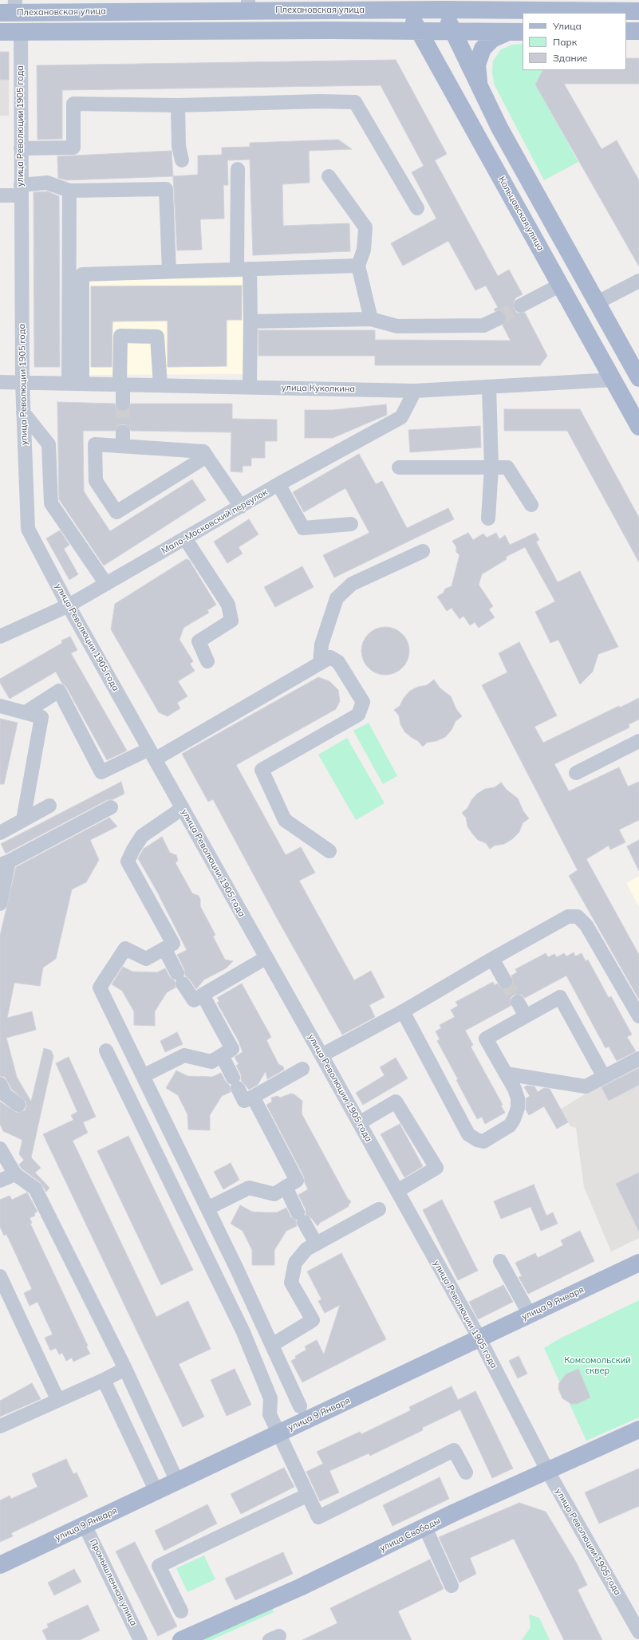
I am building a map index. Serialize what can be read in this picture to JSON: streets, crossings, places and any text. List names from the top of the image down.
{
  "streets": {
    "main road": [
      "Плехановская улица",
      "Кольцовская улица",
      "улица 9 Января",
      "улица Свободы"
    ],
    "street": [
      "улица Революции 1905 года",
      "улица Куколкина",
      "Мало-Московский переулок",
      "Промышленная улица"
    ]
  },
  "crossings": [
    ["Плехановская улица", "Кольцовская улица"],
    ["улица Революции 1905 года", "улица Куколкина"],
    ["улица Революции 1905 года", "Мало-Московский переулок"],
    ["улица Революции 1905 года", "улица 9 Января"],
    ["улица Революции 1905 года", "улица Свободы"],
    ["Кольцовская улица", "улица Куколкина"],
    ["улица Куколкина", "Мало-Московский переулок"],
    ["улица 9 Января", "Промышленная улица"]
  ],
  "parks": ["Комсомольский сквер"],
  "legend": ["Улица", "Парк", "Здание"]
}
